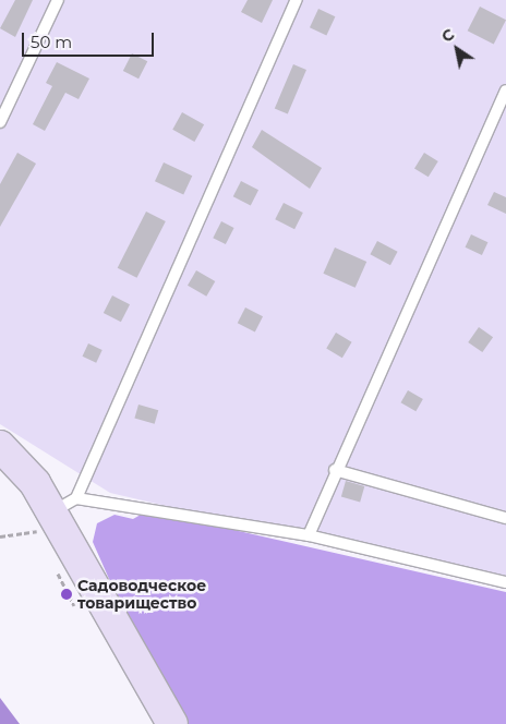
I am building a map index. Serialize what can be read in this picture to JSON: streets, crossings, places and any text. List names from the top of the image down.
{
  "places": ["Садоводческое товарищество"],
  "scale_bar": "50 m",
  "north": "top left"
}
